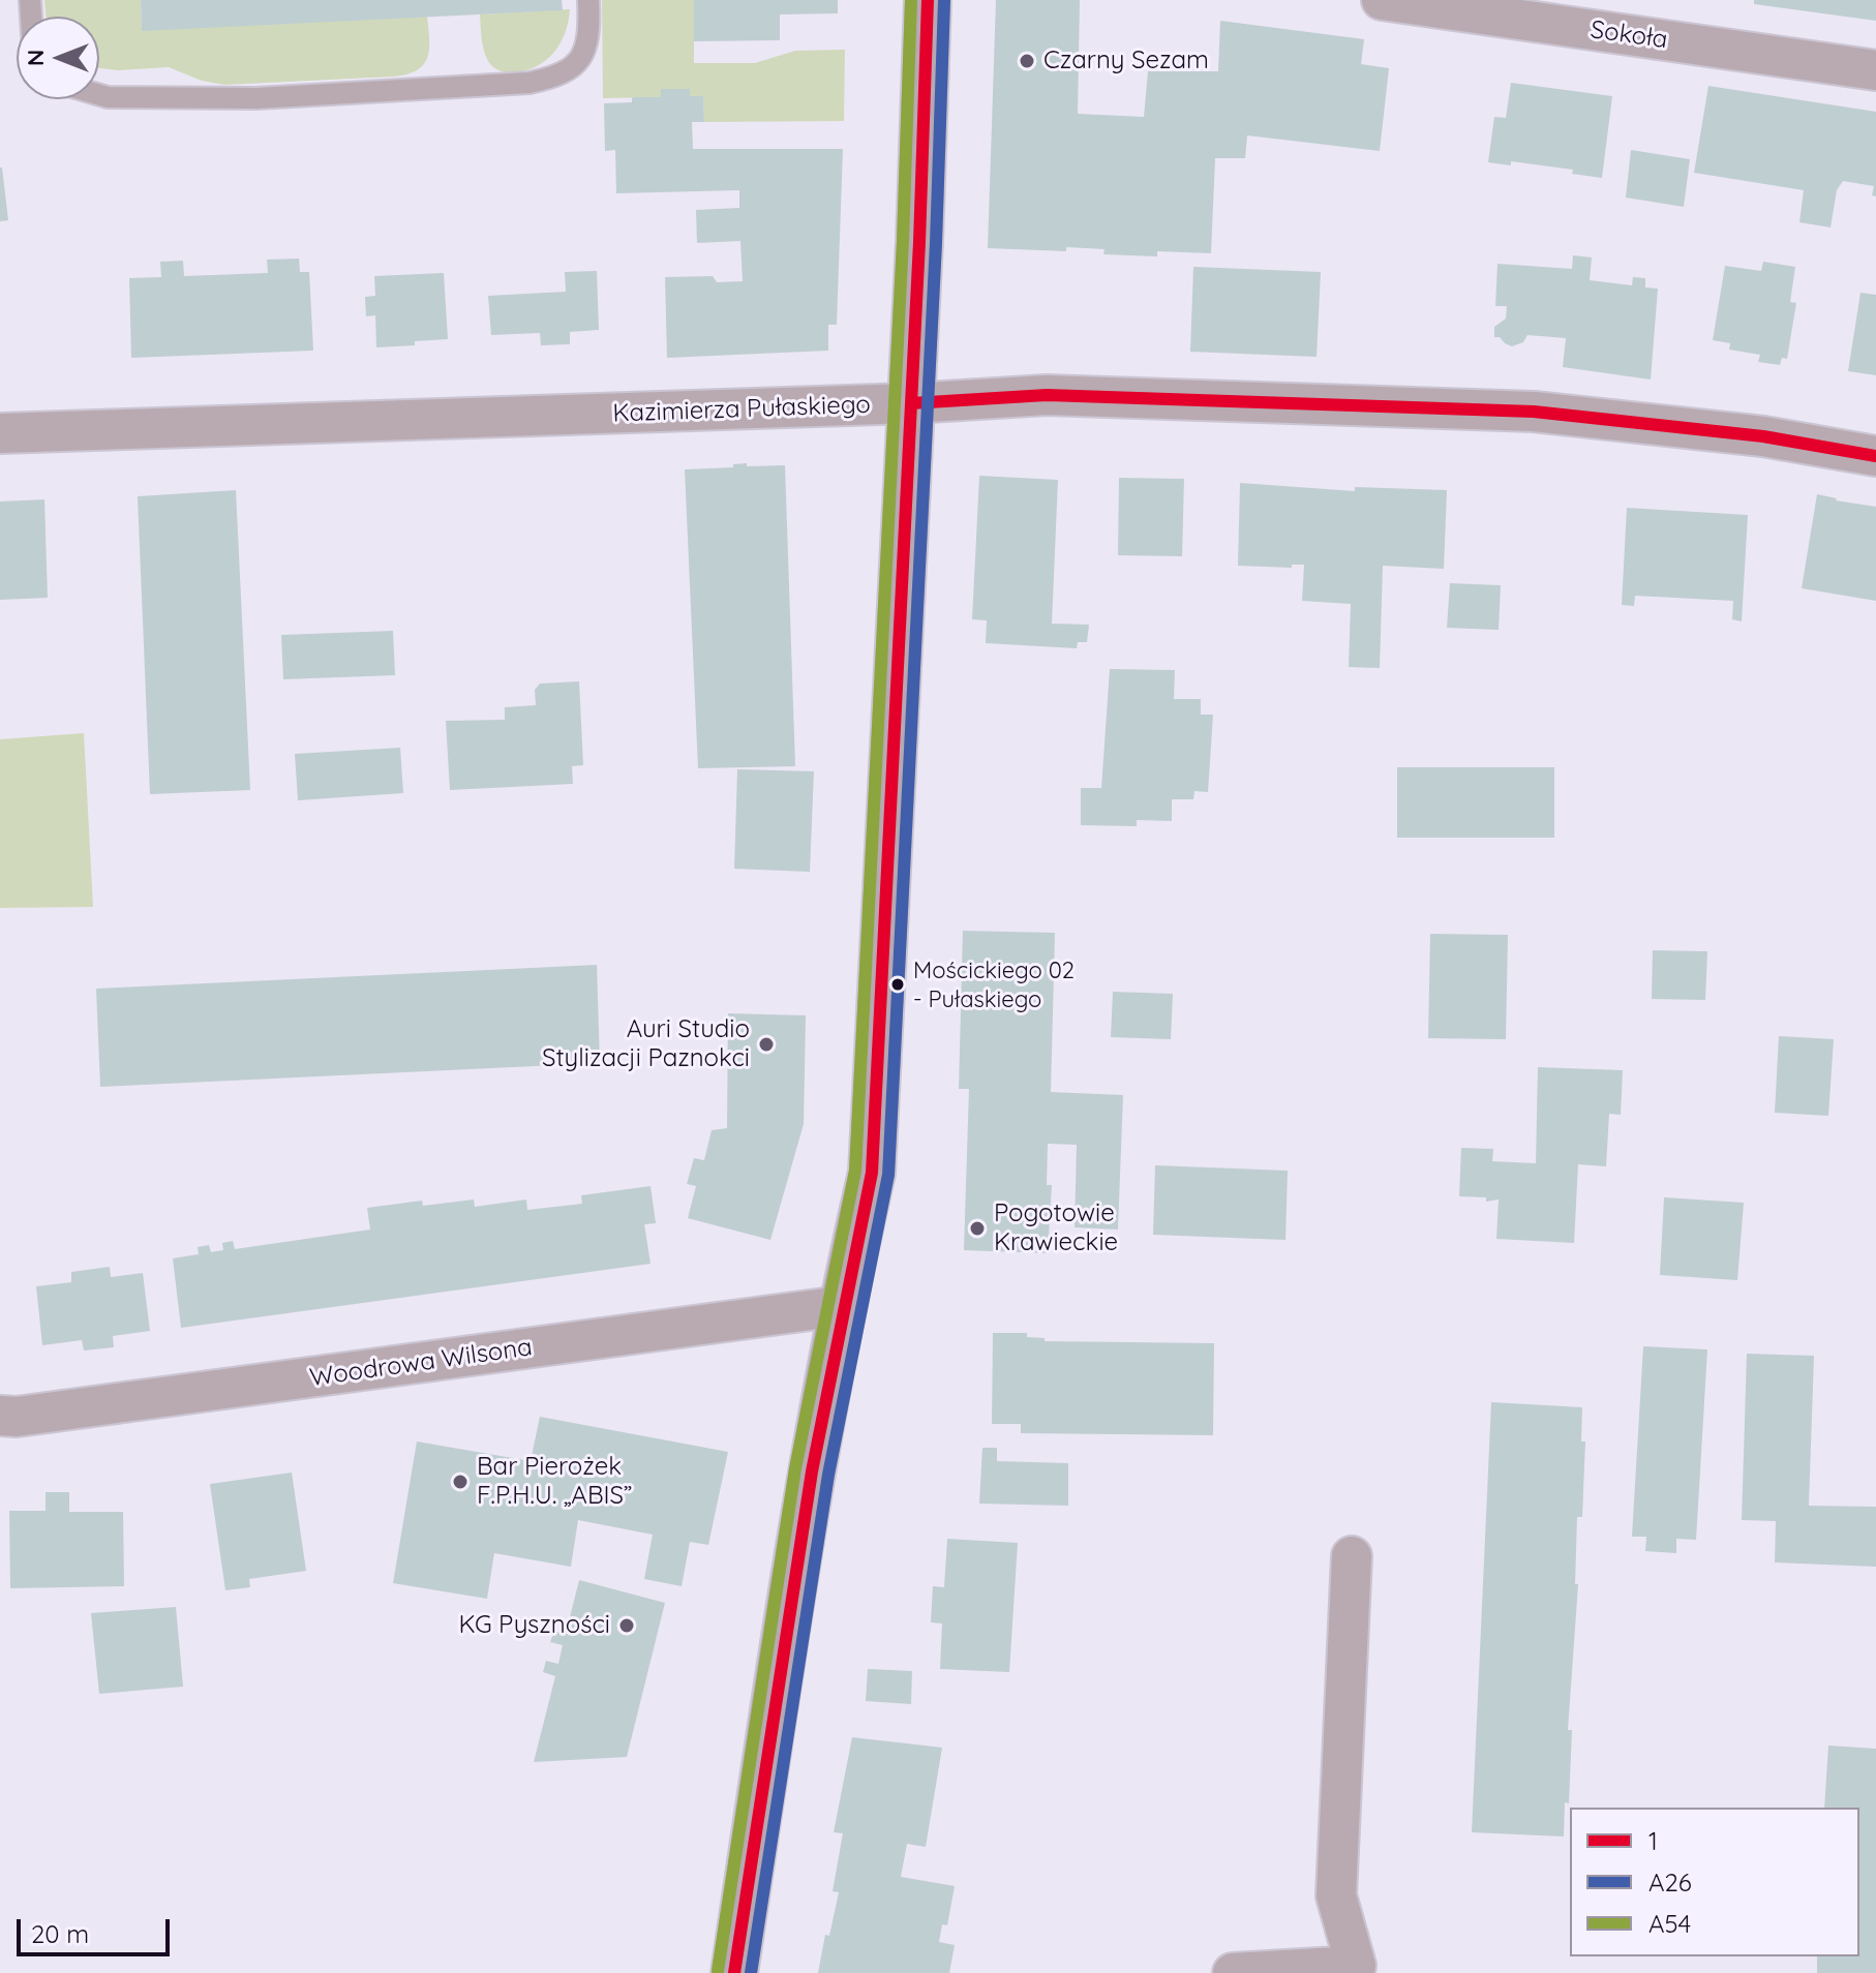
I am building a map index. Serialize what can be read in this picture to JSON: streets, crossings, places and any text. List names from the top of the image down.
{
  "streets": {
    "street": ["Sokoła", "Kazimierza Pułaskiego", "Woodrowa Wilsona"]
  },
  "places": [
    "Czarny Sezam",
    "Mościckiego 02 - Pułaskiego",
    "Auri Studio Stylizacji Paznokci",
    "Pogotowie Krawieckie",
    "Bar Pierożek F.P.H.U. „ABIS”",
    "KG Pyszności"
  ],
  "lines": ["transit line 1", "transit line A54", "transit line A26"],
  "legend": ["1", "A26", "A54"],
  "scale_bar": "20 m",
  "north": "left"
}
